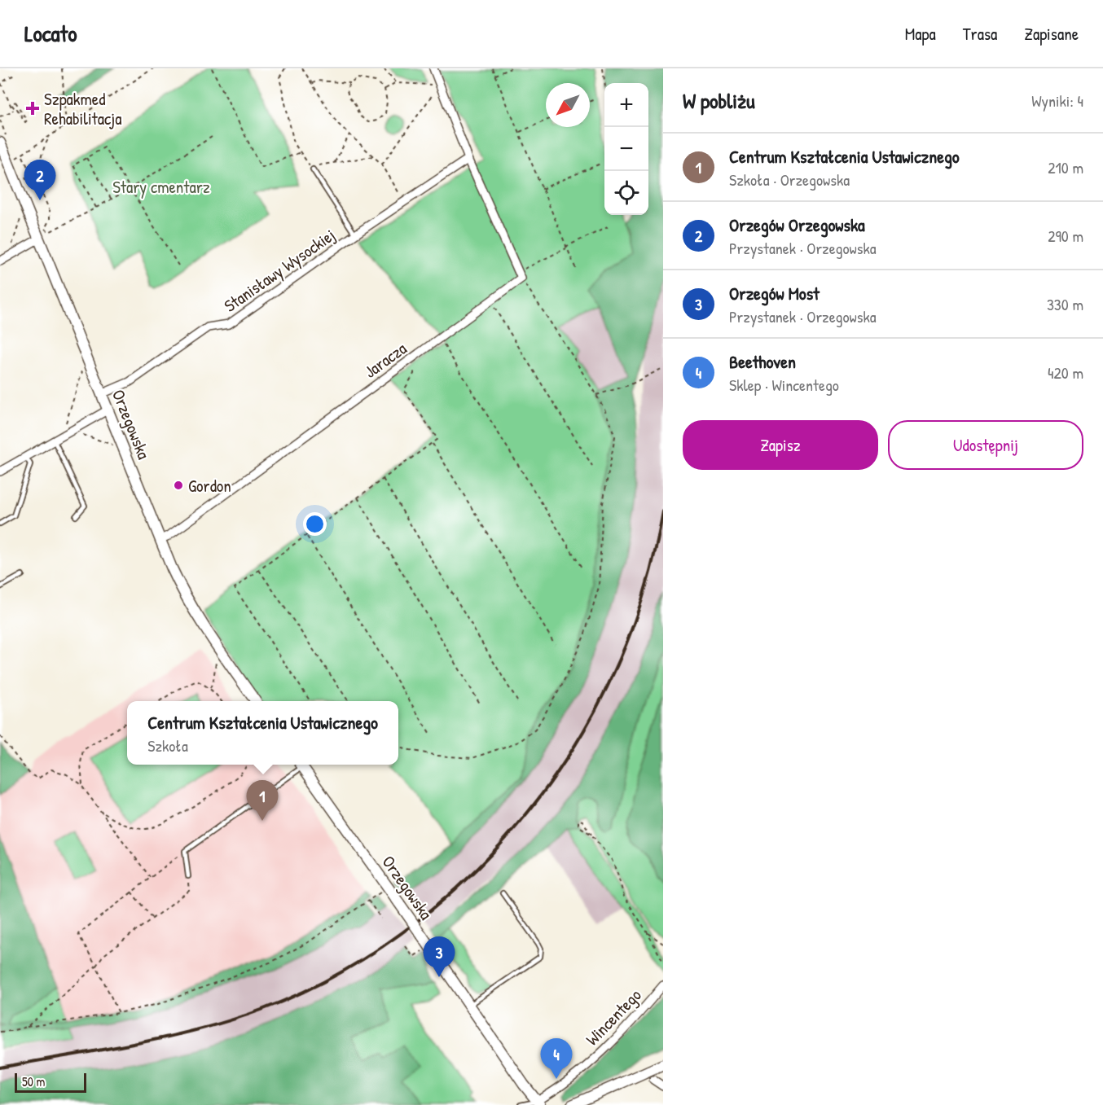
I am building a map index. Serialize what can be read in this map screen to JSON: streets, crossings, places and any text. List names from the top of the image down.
{
  "streets": {
    "street": [
      "Stanisławy Wysockiej",
      "Jaracza",
      "Orzegowska",
      "Wincentego"
    ]
  },
  "crossings": [
    ["Stanisławy Wysockiej", "Orzegowska"],
    ["Jaracza", "Orzegowska"],
    ["Orzegowska", "Wincentego"]
  ],
  "parks": ["Stary cmentarz"],
  "places": {
    "health": ["Szpakmed Rehabilitacja"],
    "other": ["Gordon"]
  },
  "scale_bar": "50 m",
  "north": "bottom left",
  "page": {
    "header": "Locato",
    "nav": ["Mapa", "Trasa", "Zapisane"],
    "heading": ["W pobliżu", "Wyniki: 4"],
    "map_buttons": ["+", "−"],
    "list": [
      {
        "mark": "1",
        "name": "Centrum Kształcenia Ustawicznego",
        "note": "Szkoła · Orzegowska",
        "value": "210 m"
      },
      {
        "mark": "2",
        "name": "Orzegów Orzegowska",
        "note": "Przystanek · Orzegowska",
        "value": "290 m"
      },
      {
        "mark": "3",
        "name": "Orzegów Most",
        "note": "Przystanek · Orzegowska",
        "value": "330 m"
      },
      {
        "mark": "4",
        "name": "Beethoven",
        "note": "Sklep · Wincentego",
        "value": "420 m"
      }
    ],
    "pins": [
      "2",
      "1",
      "3",
      "4"
    ],
    "buttons": ["Zapisz", "Udostępnij"],
    "popup": ["Centrum Kształcenia Ustawicznego", "Szkoła"],
    "scale": "50 m"
  }
}
